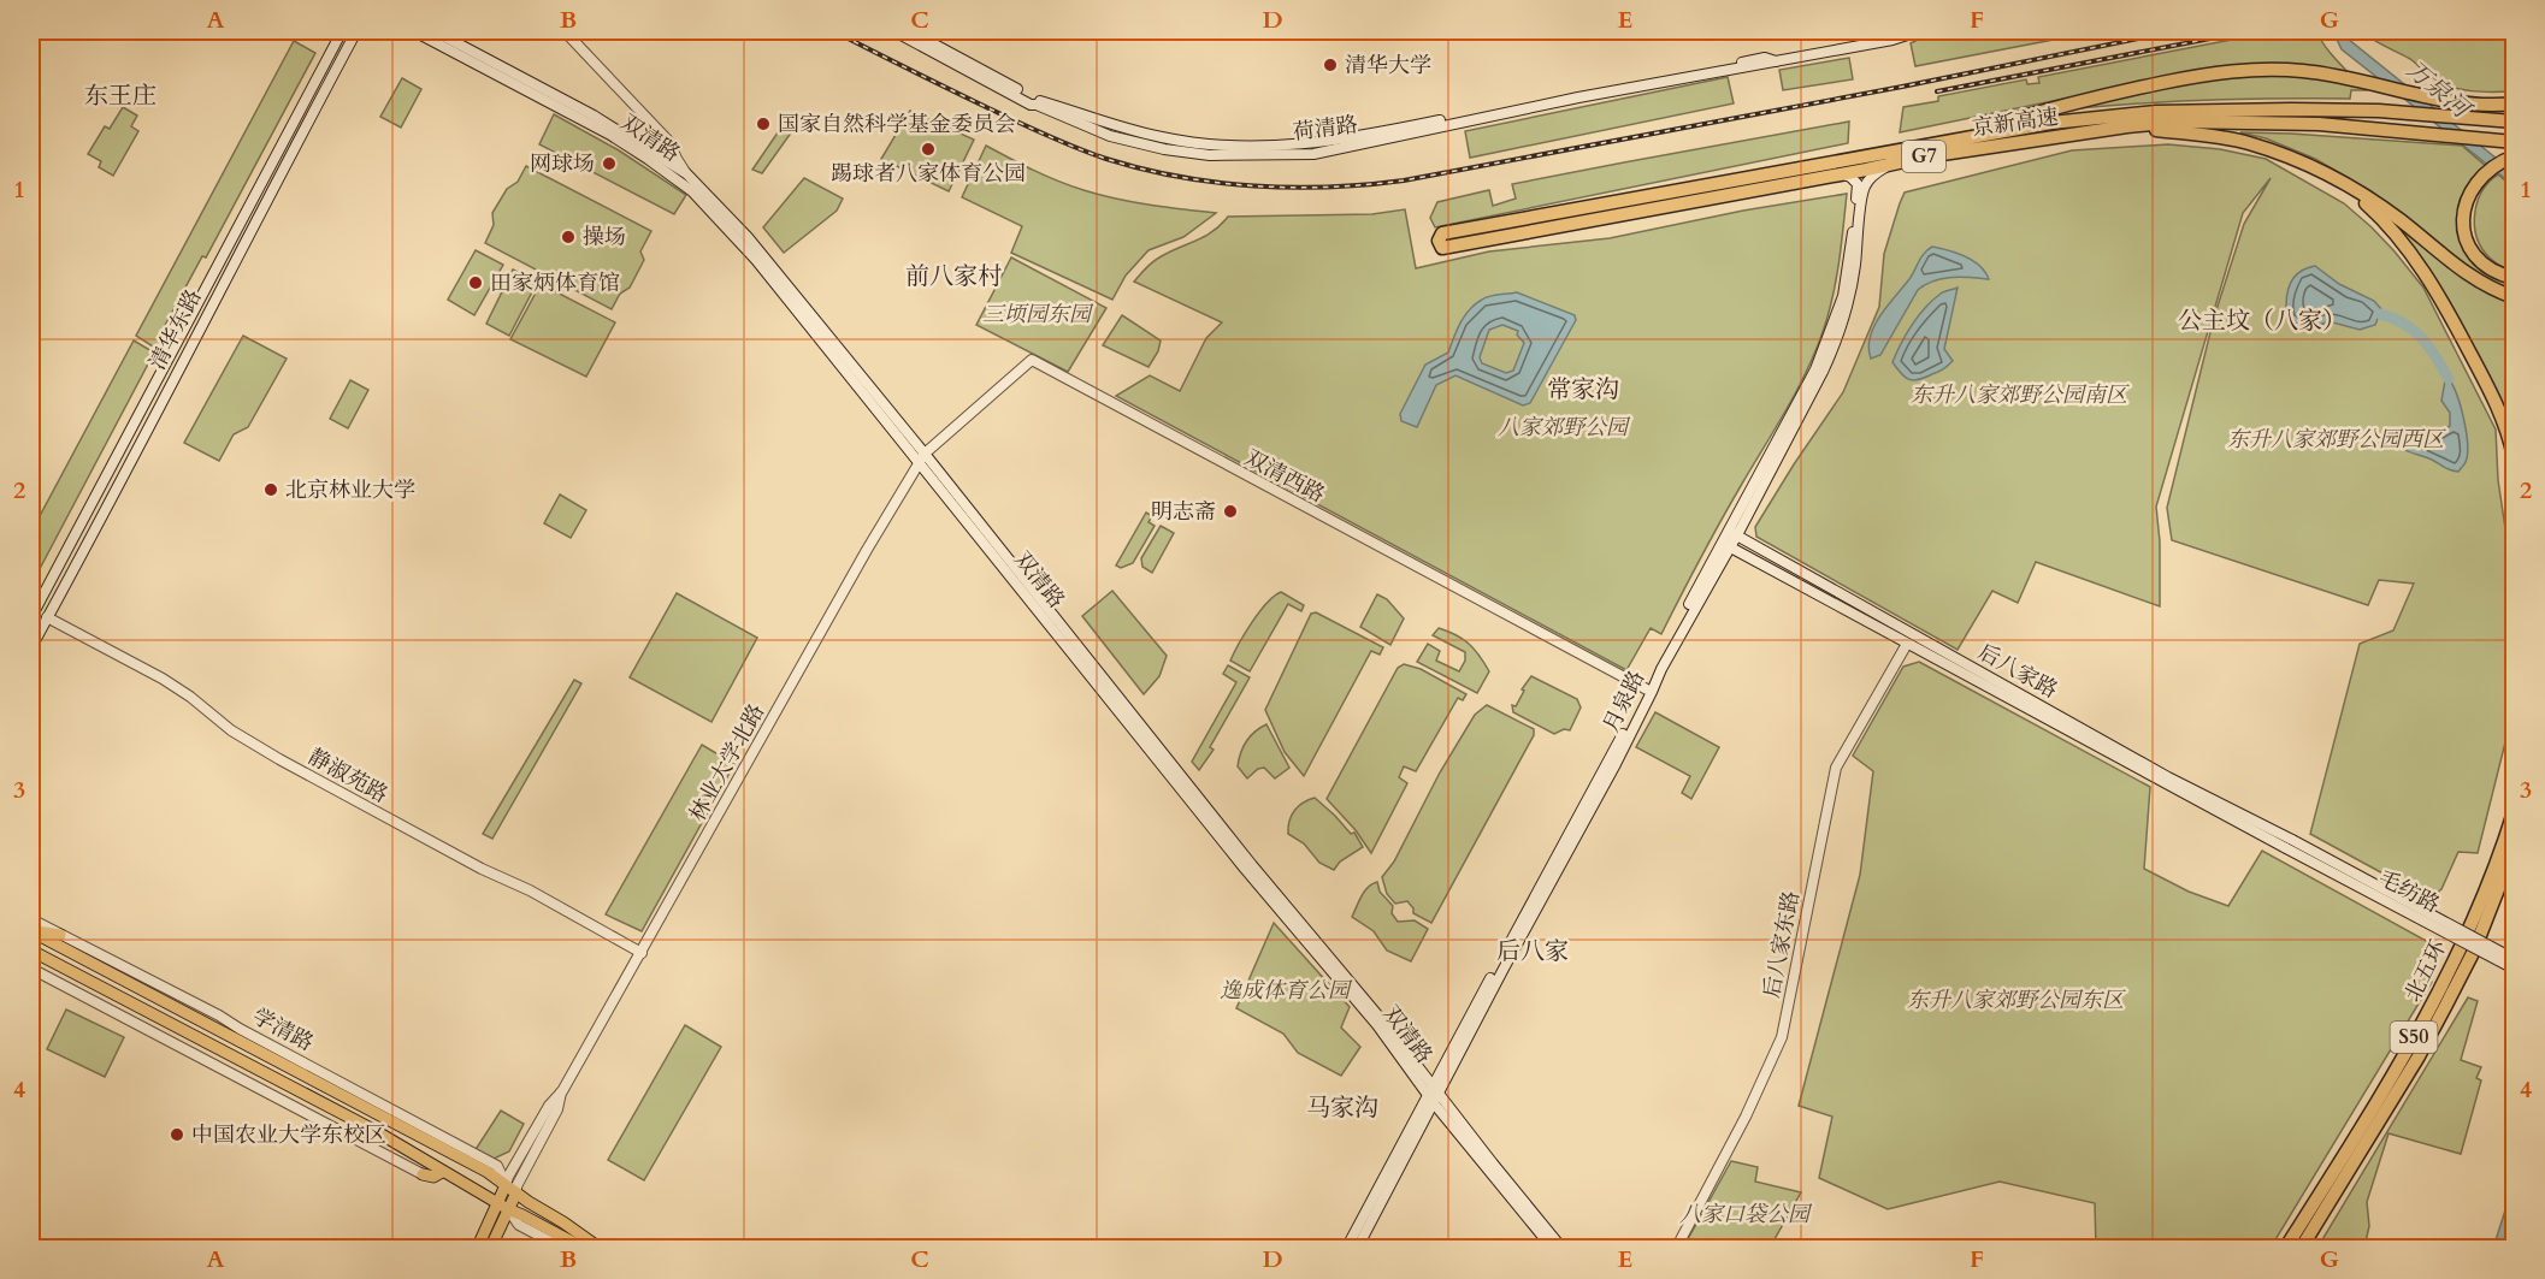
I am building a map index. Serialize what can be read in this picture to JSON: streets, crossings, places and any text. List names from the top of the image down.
{
  "streets": {
    "highway": [
      "京新高速",
      "G7",
      "北五环",
      "S50"
    ],
    "main road": [
      "荷清路",
      "双清路",
      "清华东路",
      "后八家路",
      "月泉路",
      "毛纺路",
      "学清路"
    ],
    "street": [
      "双清西路",
      "林业大学北路",
      "静淑苑路",
      "后八家东路"
    ]
  },
  "crossings": [
    ["京新高速", "月泉路"],
    ["双清路", "双清西路"],
    ["双清路", "月泉路"],
    ["双清路", "林业大学北路"],
    ["清华东路", "静淑苑路"],
    ["双清西路", "月泉路"],
    ["双清西路", "林业大学北路"],
    ["后八家路", "月泉路"],
    ["后八家路", "毛纺路"],
    ["后八家路", "后八家东路"],
    ["林业大学北路", "静淑苑路"],
    ["林业大学北路", "学清路"]
  ],
  "districts": [
    "东王庄",
    "前八家村",
    "公主坟（八家）",
    "常家沟",
    "后八家",
    "马家沟"
  ],
  "water": ["万泉河"],
  "parks": [
    "三顷园东园",
    "东升八家郊野公园南区",
    "八家郊野公园",
    "东升八家郊野公园西区",
    "逸成体育公园",
    "东升八家郊野公园东区",
    "八家口袋公园"
  ],
  "places": [
    "清华大学",
    "国家自然科学基金委员会",
    "踢球者八家体育公园",
    "网球场",
    "操场",
    "田家炳体育馆",
    "北京林业大学",
    "明志斋",
    "中国农业大学东校区"
  ],
  "grid": {
    "columns": [
      "A",
      "B",
      "C",
      "D",
      "E",
      "F",
      "G"
    ],
    "rows": [
      "1",
      "2",
      "3",
      "4"
    ]
  }
}
